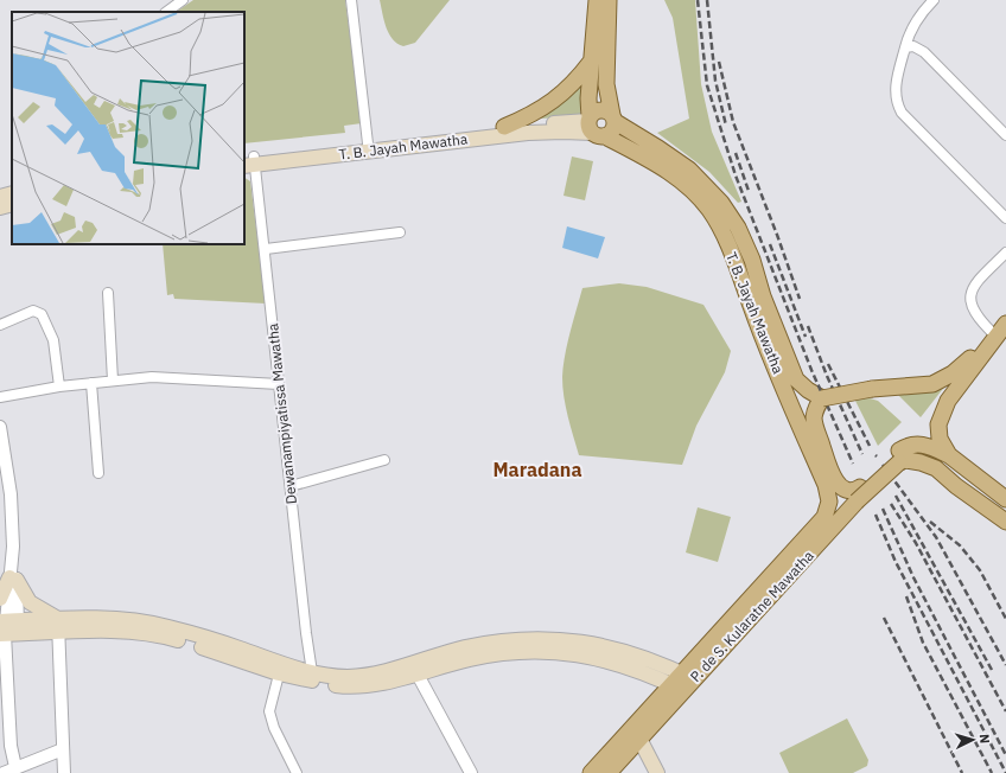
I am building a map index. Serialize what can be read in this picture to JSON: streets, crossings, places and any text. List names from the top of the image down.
{
  "streets": {
    "main road": ["T. B. Jayah Mawatha", "P. de S. Kularatne Mawatha"],
    "street": ["Dewanampiyatissa Mawatha"]
  },
  "crossings": [
    ["T. B. Jayah Mawatha", "Dewanampiyatissa Mawatha"],
    ["T. B. Jayah Mawatha", "P. de S. Kularatne Mawatha"]
  ],
  "districts": ["Maradana"],
  "north": "right"
}
